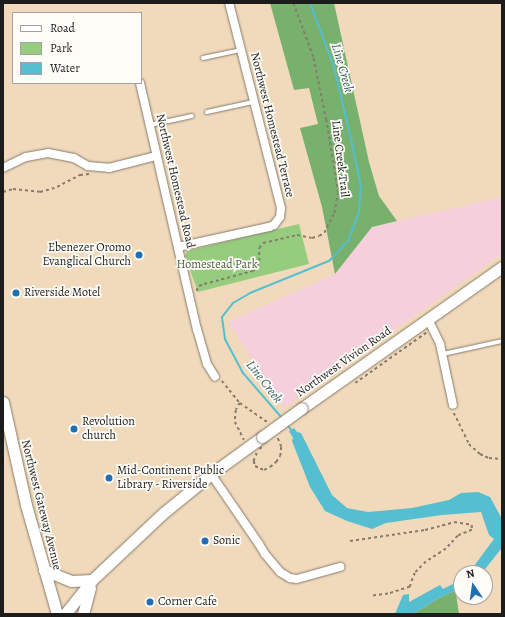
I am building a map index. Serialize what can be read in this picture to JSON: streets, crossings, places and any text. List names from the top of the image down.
{
  "streets": {
    "main road": ["Northwest Vivion Road", "Northwest Gateway Avenue"],
    "street": ["Northwest Homestead Terrace", "Northwest Homestead Road"],
    "path": ["Line Creek Trail"]
  },
  "crossings": [
    ["Northwest Homestead Terrace", "Northwest Homestead Road"]
  ],
  "water": ["Line Creek"],
  "parks": ["Homestead Park"],
  "places": [
    "Ebenezer Oromo Evanglical Church",
    "Riverside Motel",
    "Revolution church",
    "Mid-Continent Public Library - Riverside",
    "Sonic",
    "Corner Cafe"
  ],
  "legend": ["Road", "Park", "Water"],
  "north": "top"
}
